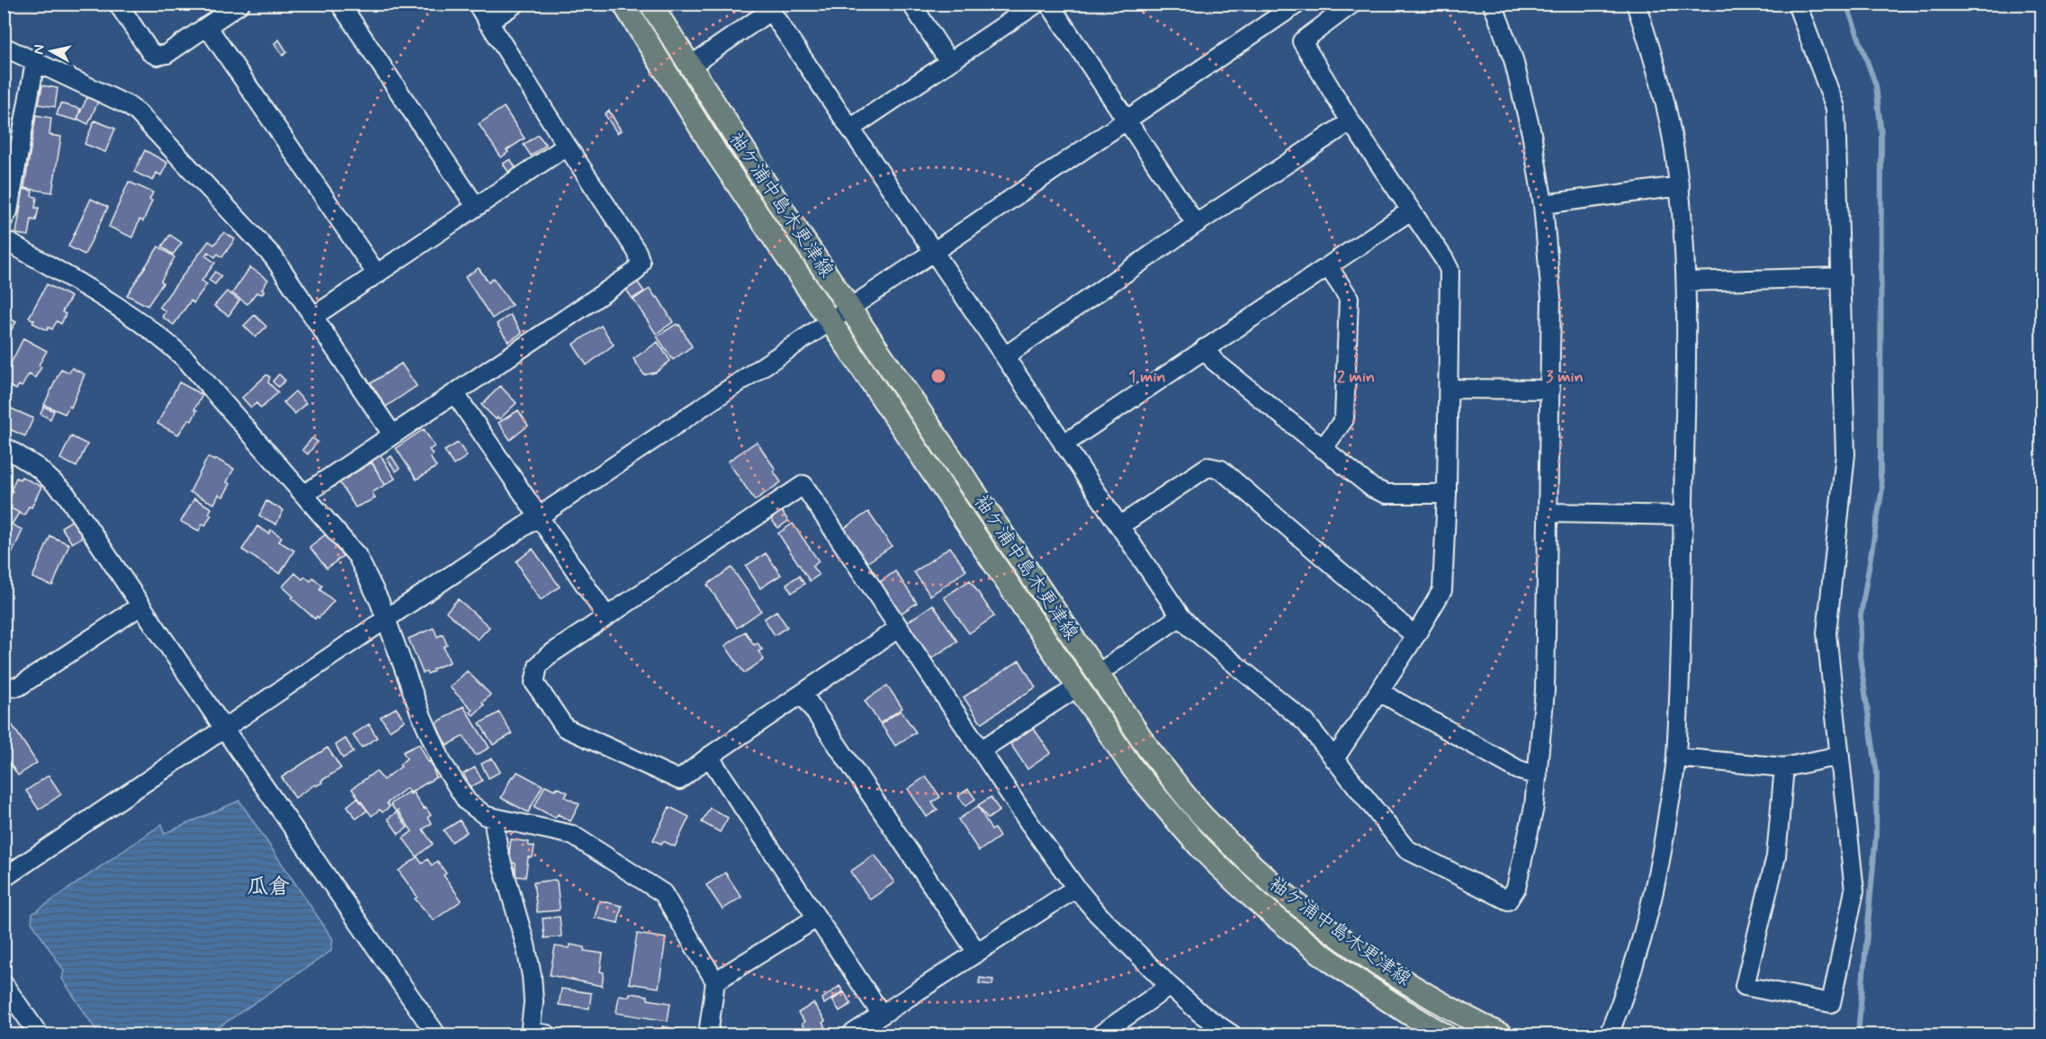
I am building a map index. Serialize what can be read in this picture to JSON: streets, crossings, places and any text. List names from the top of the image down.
{
  "streets": {
    "main road": ["袖ケ浦中島木更津線"]
  },
  "districts": ["瓜倉"],
  "north": "left",
  "rings": ["1 min", "2 min", "3 min"]
}
